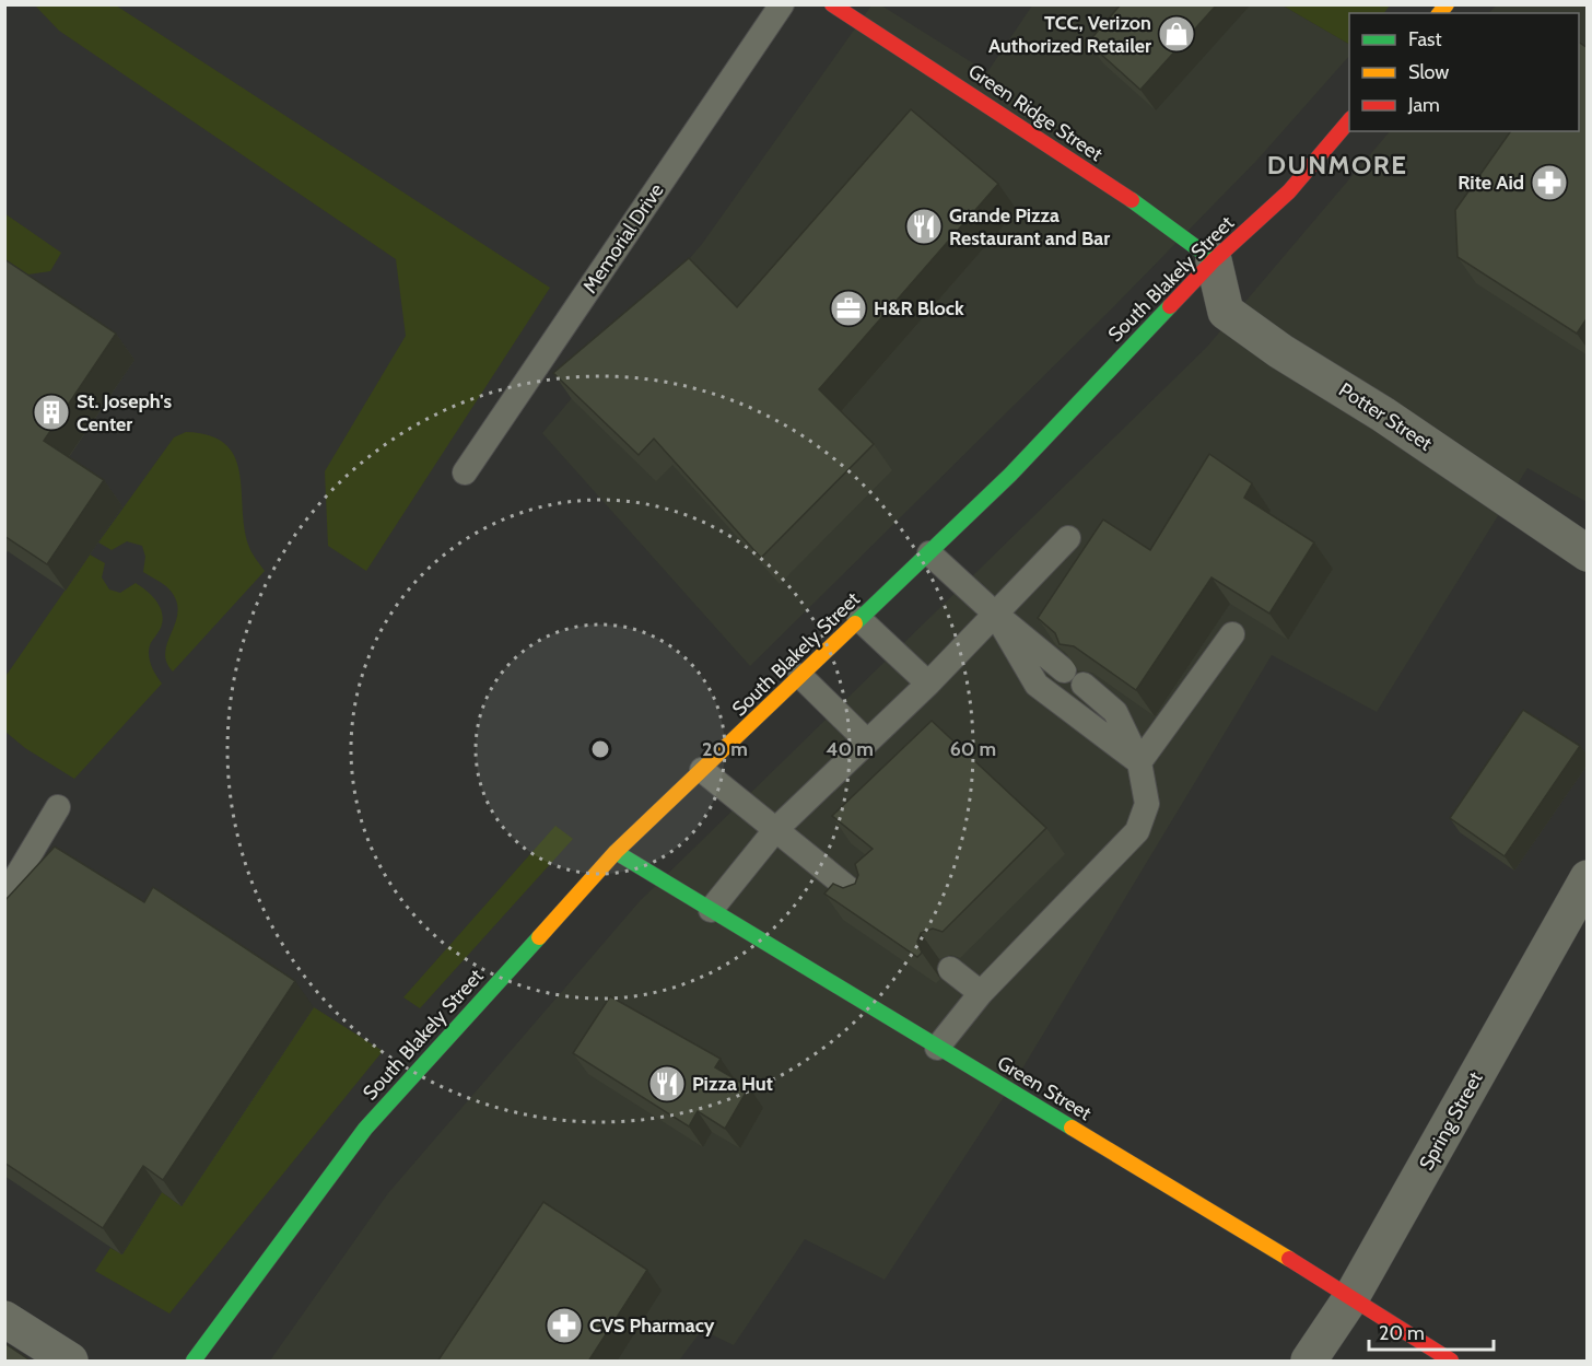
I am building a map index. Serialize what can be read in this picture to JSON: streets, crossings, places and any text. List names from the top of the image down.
{
  "streets": {
    "main road": ["Green Ridge Street", "South Blakely Street", "Green Street"],
    "street": ["Potter Street", "Spring Street"],
    "lane": ["Memorial Drive"]
  },
  "crossings": [
    ["Green Ridge Street", "South Blakely Street"],
    ["Green Ridge Street", "Potter Street"],
    ["South Blakely Street", "Potter Street"],
    ["South Blakely Street", "Green Street"],
    ["Green Street", "Spring Street"]
  ],
  "districts": ["DUNMORE"],
  "places": {
    "shop": ["TCC, Verizon Authorized Retailer"],
    "pharmacy": ["Rite Aid", "CVS Pharmacy"],
    "restaurant": ["Grande Pizza Restaurant and Bar", "Pizza Hut"],
    "office": ["H&R Block"],
    "building": ["St. Joseph's Center"]
  },
  "legend": ["Fast", "Slow", "Jam"],
  "scale_bar": "20 m",
  "rings": ["20 m", "40 m", "60 m"]
}
